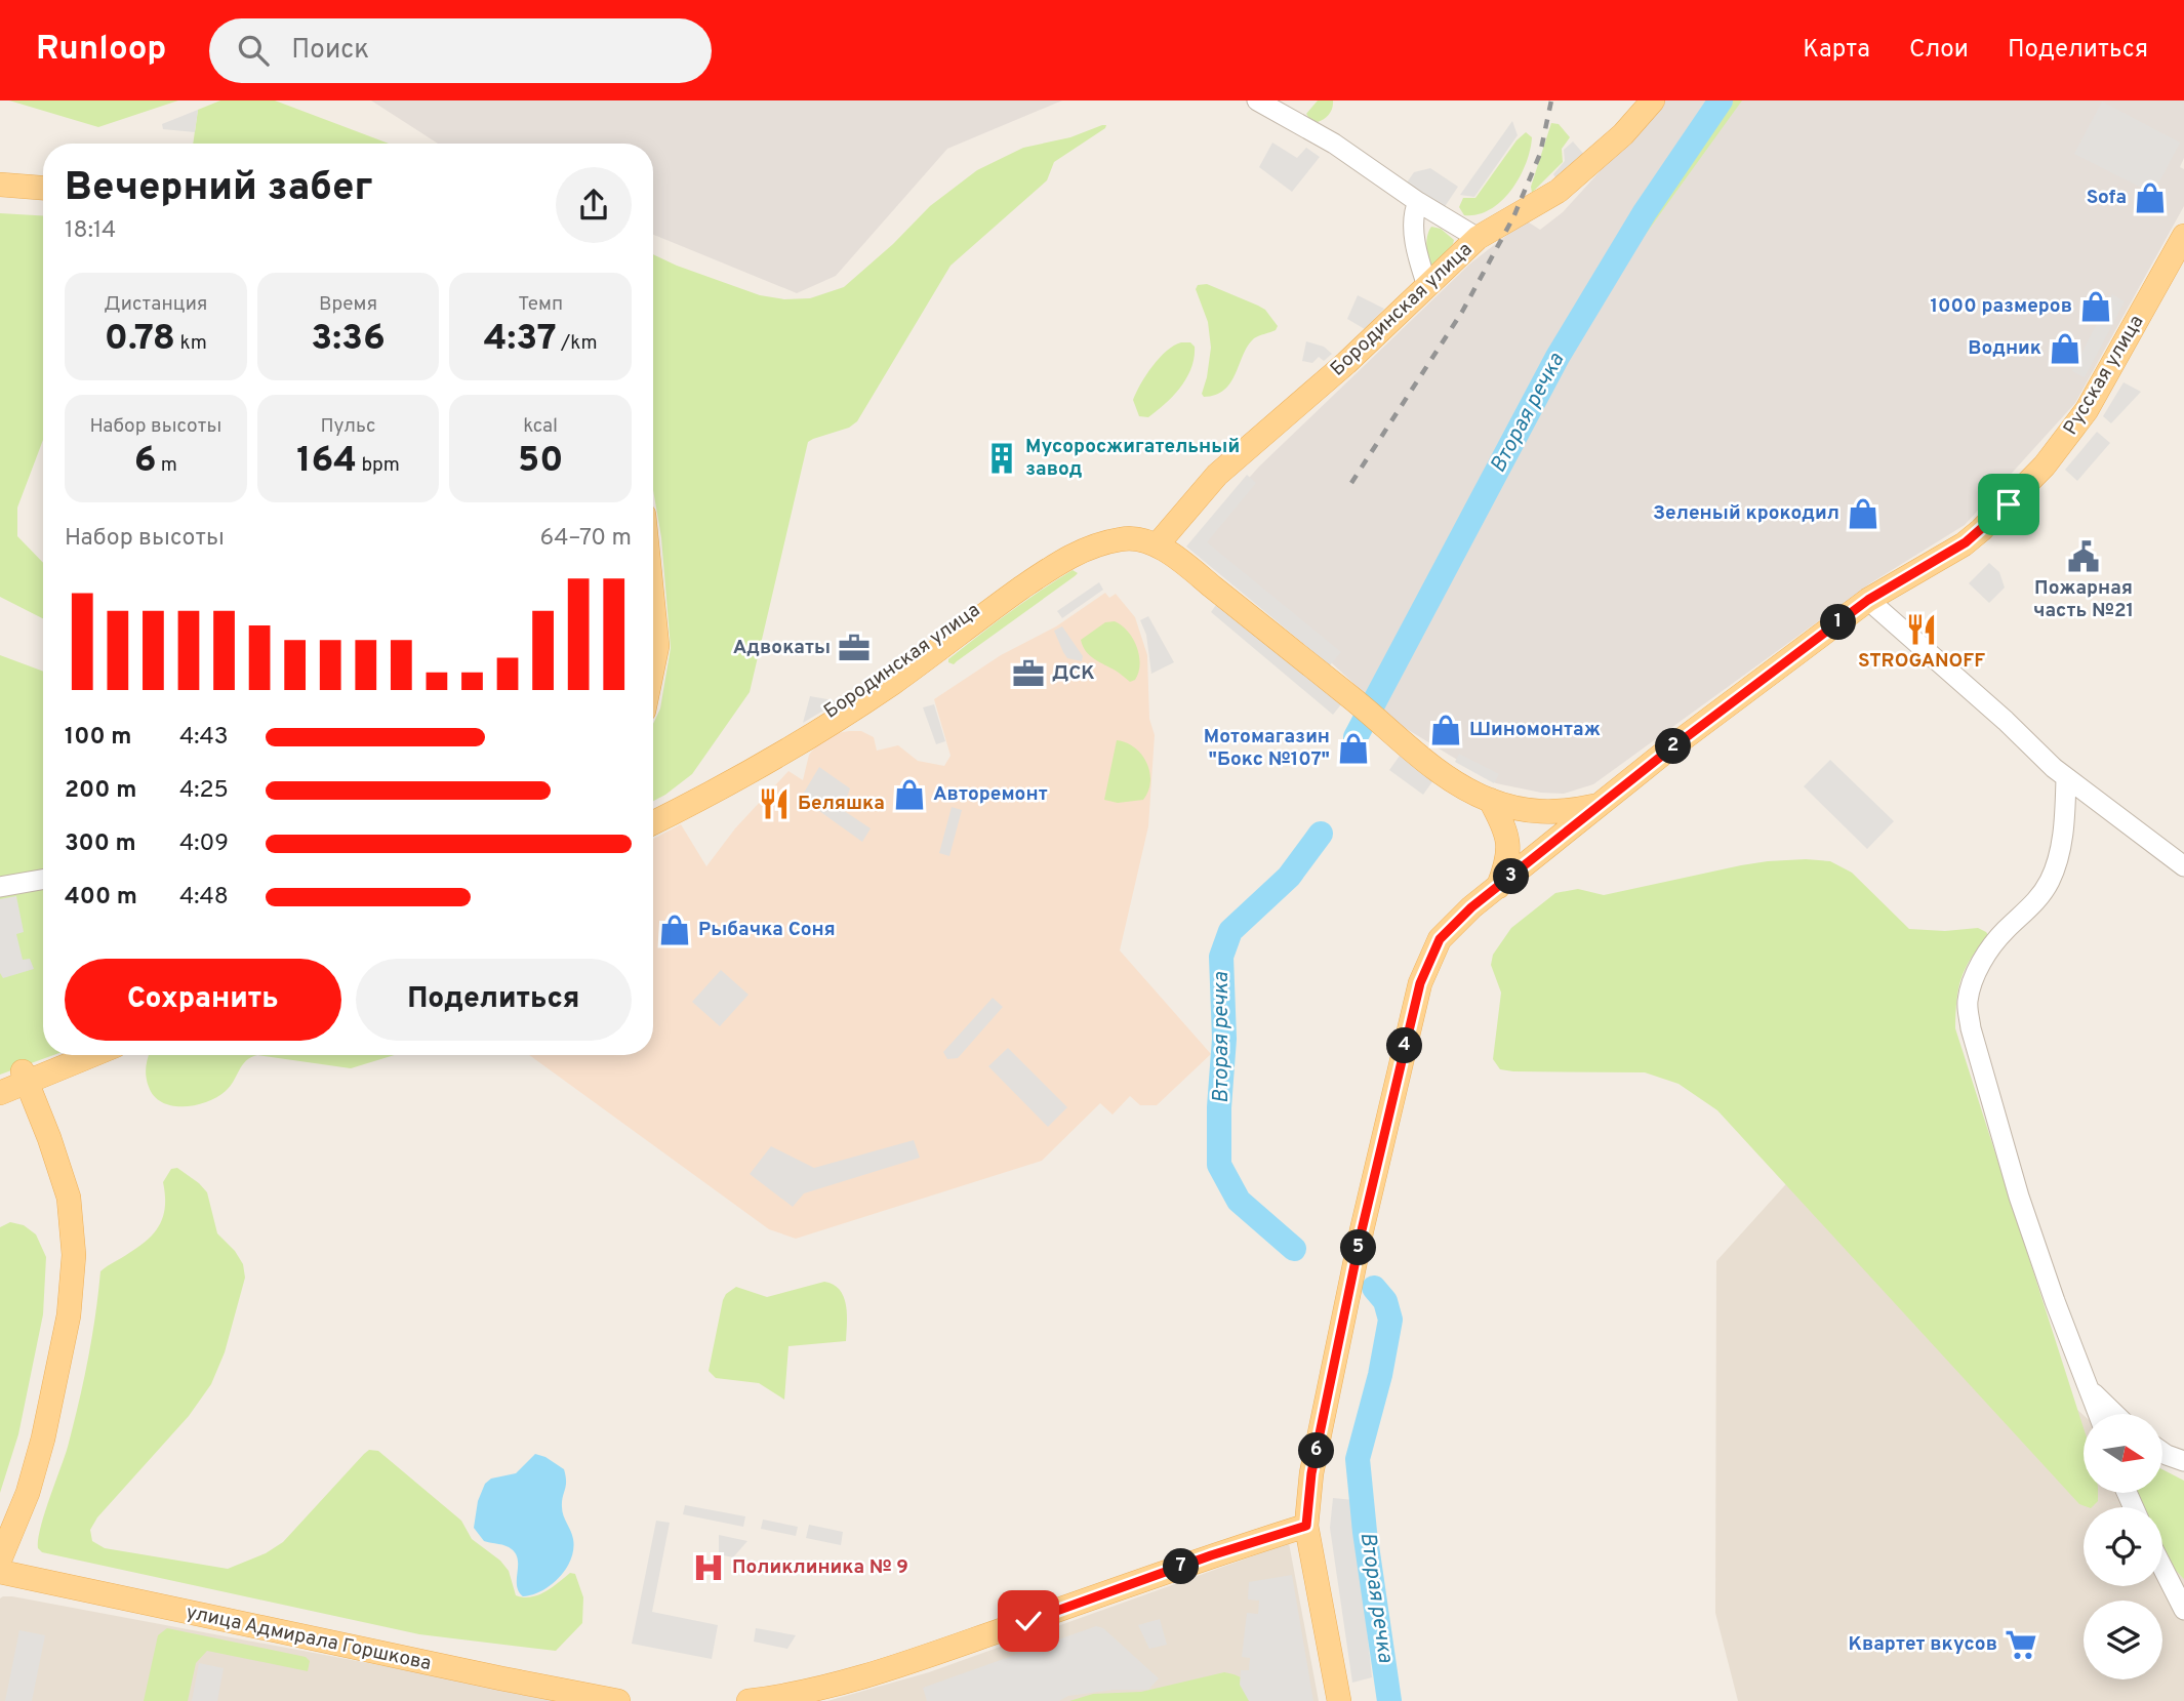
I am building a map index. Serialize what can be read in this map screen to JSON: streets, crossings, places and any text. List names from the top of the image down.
{
  "streets": {
    "main road": ["Бородинская улица", "Русская улица", "улица Адмирала Горшкова"]
  },
  "crossings": [
    ["Бородинская улица", "Русская улица"]
  ],
  "water": ["Вторая речка"],
  "places": {
    "shop": [
      "Sofa",
      "1000 размеров",
      "Водник",
      "Зеленый крокодил",
      "Шиномонтаж",
      "Мотомагазин \"Бокс №107\"",
      "Авторемонт",
      "Рыбачка Соня"
    ],
    "building": ["Мусоросжигательный завод"],
    "public building": ["Пожарная часть №21"],
    "restaurant": ["STROGANOFF", "Беляшка"],
    "office": ["Адвокаты", "ДСК"],
    "hospital": ["Поликлиника № 9"],
    "supermarket": ["Квартет вкусов"]
  },
  "north": "right",
  "page": {
    "header": "Runloop",
    "search": "Поиск",
    "nav": ["Карта", "Слои", "Поделиться"],
    "heading": ["Вечерний забег", "18:14"],
    "stats": [
      ["Дистанция", "0.78 km"],
      ["Время", "3:36"],
      ["Темп", "4:37 /km"],
      ["Набор высоты", "6 m"],
      ["Пульс", "164 bpm"],
      ["kcal", "50"]
    ],
    "chart": ["Набор высоты", "64–70 m"],
    "pins": [
      "1",
      "2",
      "3",
      "4",
      "5",
      "6",
      "7"
    ],
    "list": [
      {
        "name": "100 m",
        "note": "4:43"
      },
      {
        "name": "200 m",
        "note": "4:25"
      },
      {
        "name": "300 m",
        "note": "4:09"
      },
      {
        "name": "400 m",
        "note": "4:48"
      }
    ],
    "buttons": ["Сохранить", "Поделиться"]
  }
}
